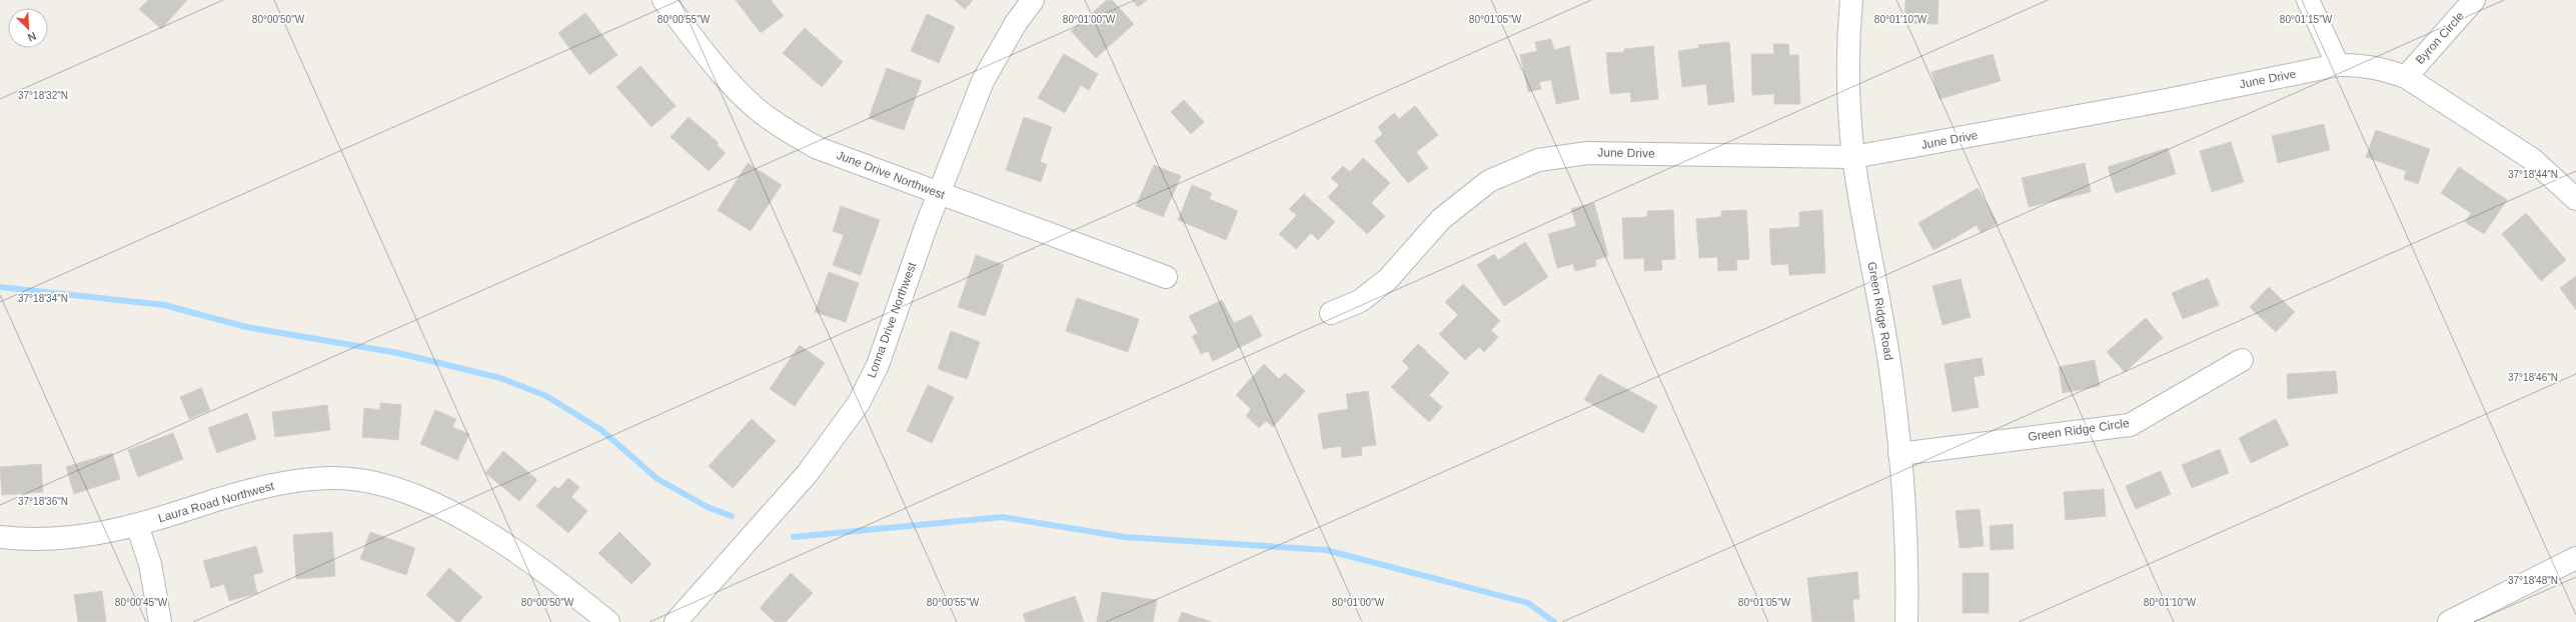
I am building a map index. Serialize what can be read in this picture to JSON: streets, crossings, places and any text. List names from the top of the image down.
{
  "streets": {
    "street": [
      "Byron Circle",
      "June Drive",
      "June Drive Northwest",
      "Green Ridge Road",
      "Lonna Drive Northwest",
      "Green Ridge Circle",
      "Laura Road Northwest"
    ]
  },
  "crossings": [
    ["Byron Circle", "June Drive"],
    ["June Drive", "Green Ridge Road"],
    ["June Drive Northwest", "Lonna Drive Northwest"],
    ["Green Ridge Road", "Green Ridge Circle"]
  ],
  "north": "bottom right",
  "coordinates": [
    "80°00'50\"W",
    "80°00'55\"W",
    "80°01'00\"W",
    "80°01'05\"W",
    "80°01'15\"W",
    "80°01'10\"W",
    "37°18'32\"N",
    "37°18'44\"N",
    "37°18'34\"N",
    "37°18'46\"N",
    "37°18'36\"N",
    "37°18'48\"N",
    "80°00'45\"W"
  ]
}
